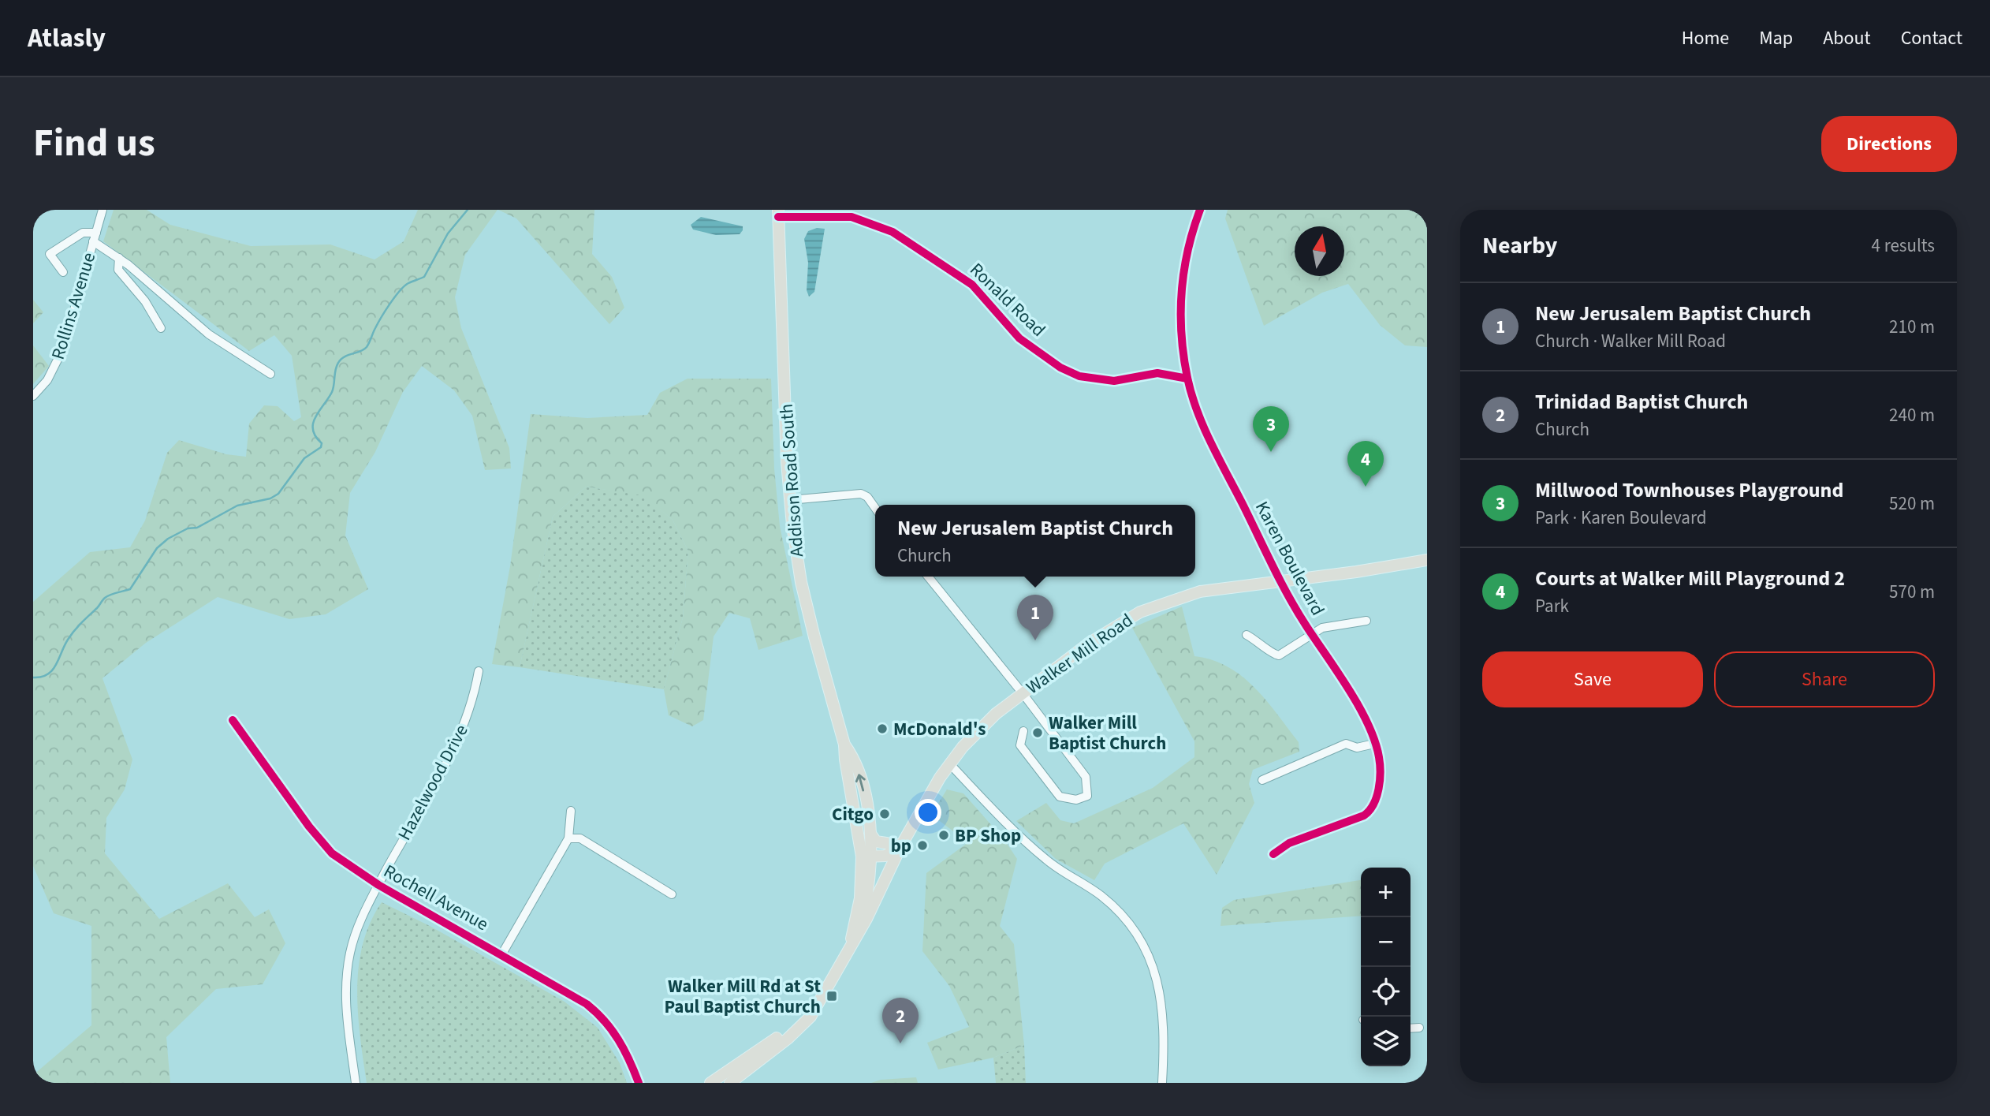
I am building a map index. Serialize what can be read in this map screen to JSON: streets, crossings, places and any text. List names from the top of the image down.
{
  "streets": {
    "main road": ["Addison Road South", "Walker Mill Road"],
    "street": [
      "Ronald Road",
      "Rollins Avenue",
      "Karen Boulevard",
      "Hazelwood Drive",
      "Rochell Avenue"
    ]
  },
  "crossings": [
    ["Ronald Road", "Addison Road South"],
    ["Ronald Road", "Karen Boulevard"],
    ["Addison Road South", "Walker Mill Road"],
    ["Karen Boulevard", "Walker Mill Road"],
    ["Hazelwood Drive", "Rochell Avenue"]
  ],
  "places": {
    "other": [
      "McDonald's",
      "Walker Mill Baptist Church",
      "Citgo",
      "BP Shop",
      "bp"
    ],
    "transit": ["Walker Mill Rd at St Paul Baptist Church"]
  },
  "north": "top",
  "page": {
    "header": "Atlasly",
    "nav": [
      "Home",
      "Map",
      "About",
      "Contact"
    ],
    "title": "Find us",
    "buttons": [
      "Directions",
      ["Save", "Share"]
    ],
    "heading": ["Nearby", "4 results"],
    "list": [
      {
        "mark": "1",
        "name": "New Jerusalem Baptist Church",
        "note": "Church · Walker Mill Road",
        "value": "210 m"
      },
      {
        "mark": "2",
        "name": "Trinidad Baptist Church",
        "note": "Church",
        "value": "240 m"
      },
      {
        "mark": "3",
        "name": "Millwood Townhouses Playground",
        "note": "Park · Karen Boulevard",
        "value": "520 m"
      },
      {
        "mark": "4",
        "name": "Courts at Walker Mill Playground 2",
        "note": "Park",
        "value": "570 m"
      }
    ],
    "pins": [
      "3",
      "4",
      "1",
      "2"
    ],
    "popup": ["New Jerusalem Baptist Church", "Church"],
    "map_buttons": ["+", "−"]
  }
}
